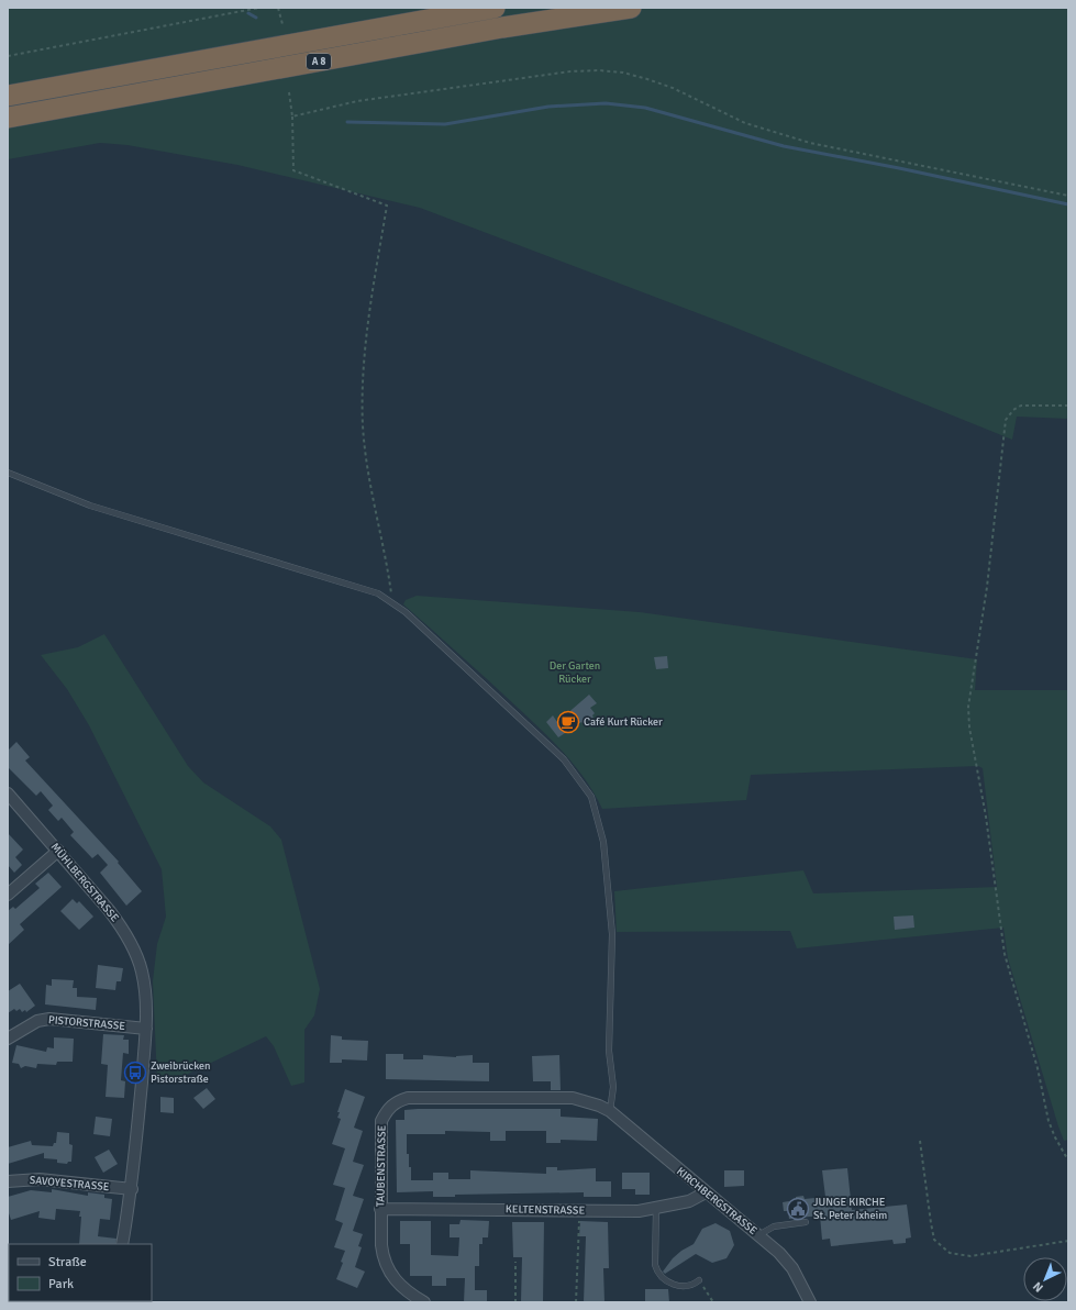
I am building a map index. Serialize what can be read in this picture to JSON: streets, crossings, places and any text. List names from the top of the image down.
{
  "streets": {
    "highway": ["A 8"],
    "street": [
      "MÜHLBERGSTRASSE",
      "PISTORSTRASSE",
      "TAUBENSTRASSE",
      "SAVOYESTRASSE",
      "KIRCHBERGSTRASSE",
      "KELTENSTRASSE"
    ]
  },
  "crossings": [
    ["MÜHLBERGSTRASSE", "PISTORSTRASSE"],
    ["MÜHLBERGSTRASSE", "SAVOYESTRASSE"],
    ["TAUBENSTRASSE", "KIRCHBERGSTRASSE"],
    ["TAUBENSTRASSE", "KELTENSTRASSE"],
    ["KIRCHBERGSTRASSE", "KELTENSTRASSE"]
  ],
  "parks": ["Der Garten Rücker"],
  "places": {
    "cafe": ["Café Kurt Rücker"],
    "bus stop": ["Zweibrücken Pistorstraße"],
    "public building": ["JUNGE KIRCHE St. Peter Ixheim"]
  },
  "legend": ["Straße", "Park"],
  "north": "bottom left"
}
